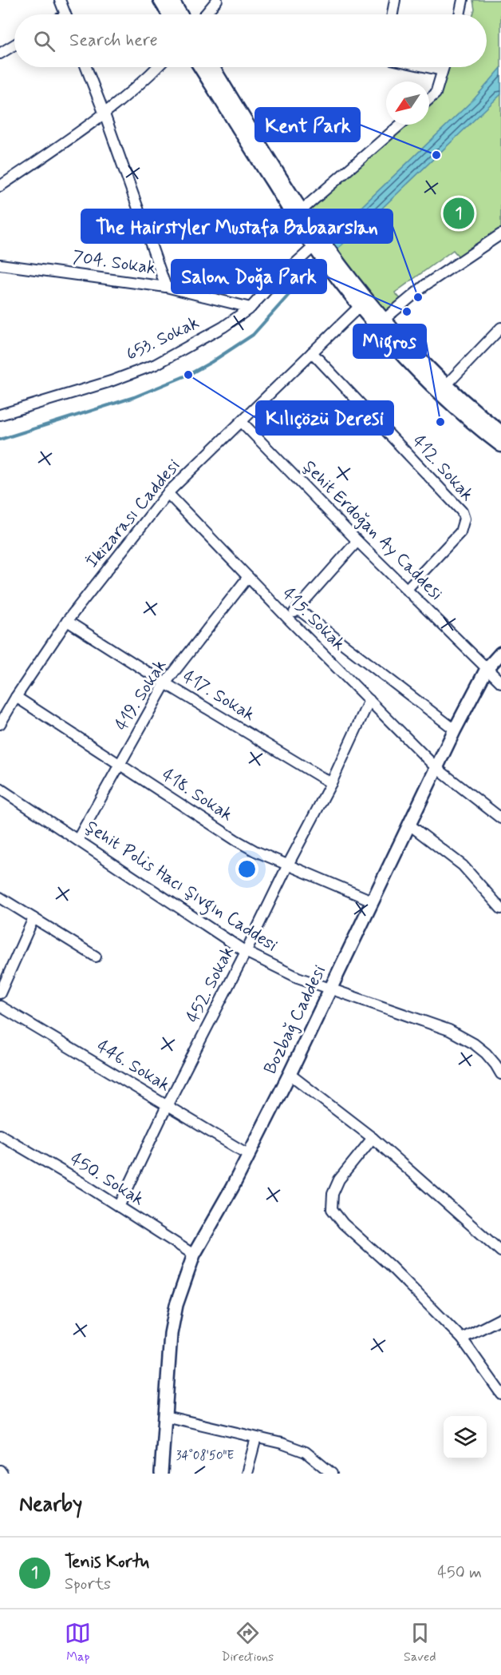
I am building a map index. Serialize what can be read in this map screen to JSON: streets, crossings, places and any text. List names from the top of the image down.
{
  "streets": {
    "street": [
      "704. Sokak",
      "653. Sokak",
      "412. Sokak",
      "İkizarası Caddesi",
      "Şehit Erdoğan Ay Caddesi",
      "415. Sokak",
      "419. Sokak",
      "417. Sokak",
      "418. Sokak",
      "Şehit Polis Hacı Şıvgın Caddesi",
      "452. Sokak",
      "Bozbağ Caddesi",
      "446. Sokak",
      "450. Sokak"
    ]
  },
  "crossings": [
    ["704. Sokak", "653. Sokak"],
    ["412. Sokak", "İkizarası Caddesi"],
    ["412. Sokak", "Şehit Erdoğan Ay Caddesi"],
    ["İkizarası Caddesi", "Şehit Erdoğan Ay Caddesi"],
    ["İkizarası Caddesi", "415. Sokak"],
    ["İkizarası Caddesi", "417. Sokak"],
    ["İkizarası Caddesi", "418. Sokak"],
    ["Şehit Erdoğan Ay Caddesi", "Bozbağ Caddesi"],
    ["415. Sokak", "419. Sokak"],
    ["415. Sokak", "452. Sokak"],
    ["415. Sokak", "Bozbağ Caddesi"],
    ["419. Sokak", "417. Sokak"],
    ["419. Sokak", "418. Sokak"],
    ["419. Sokak", "Şehit Polis Hacı Şıvgın Caddesi"],
    ["417. Sokak", "452. Sokak"],
    ["418. Sokak", "452. Sokak"],
    ["418. Sokak", "Bozbağ Caddesi"],
    ["Şehit Polis Hacı Şıvgın Caddesi", "452. Sokak"],
    ["Şehit Polis Hacı Şıvgın Caddesi", "Bozbağ Caddesi"],
    ["452. Sokak", "446. Sokak"],
    ["452. Sokak", "450. Sokak"],
    ["Bozbağ Caddesi", "446. Sokak"],
    ["Bozbağ Caddesi", "450. Sokak"]
  ],
  "places": [
    "Kent Park",
    "The Hairstyler Mustafa Babaarslan",
    "Salon Doğa Park",
    "Kılıçözü Deresi",
    "Migros"
  ],
  "north": "bottom left",
  "page": {
    "search": "Search here",
    "pins": "1",
    "heading": "Nearby",
    "list": [
      {
        "mark": "1",
        "name": "Tenis Kortu",
        "note": "Sports",
        "value": "450 m"
      }
    ],
    "nav": ["Map", "Directions", "Saved"]
  },
  "coordinates": ["34°08'50\"E"]
}
